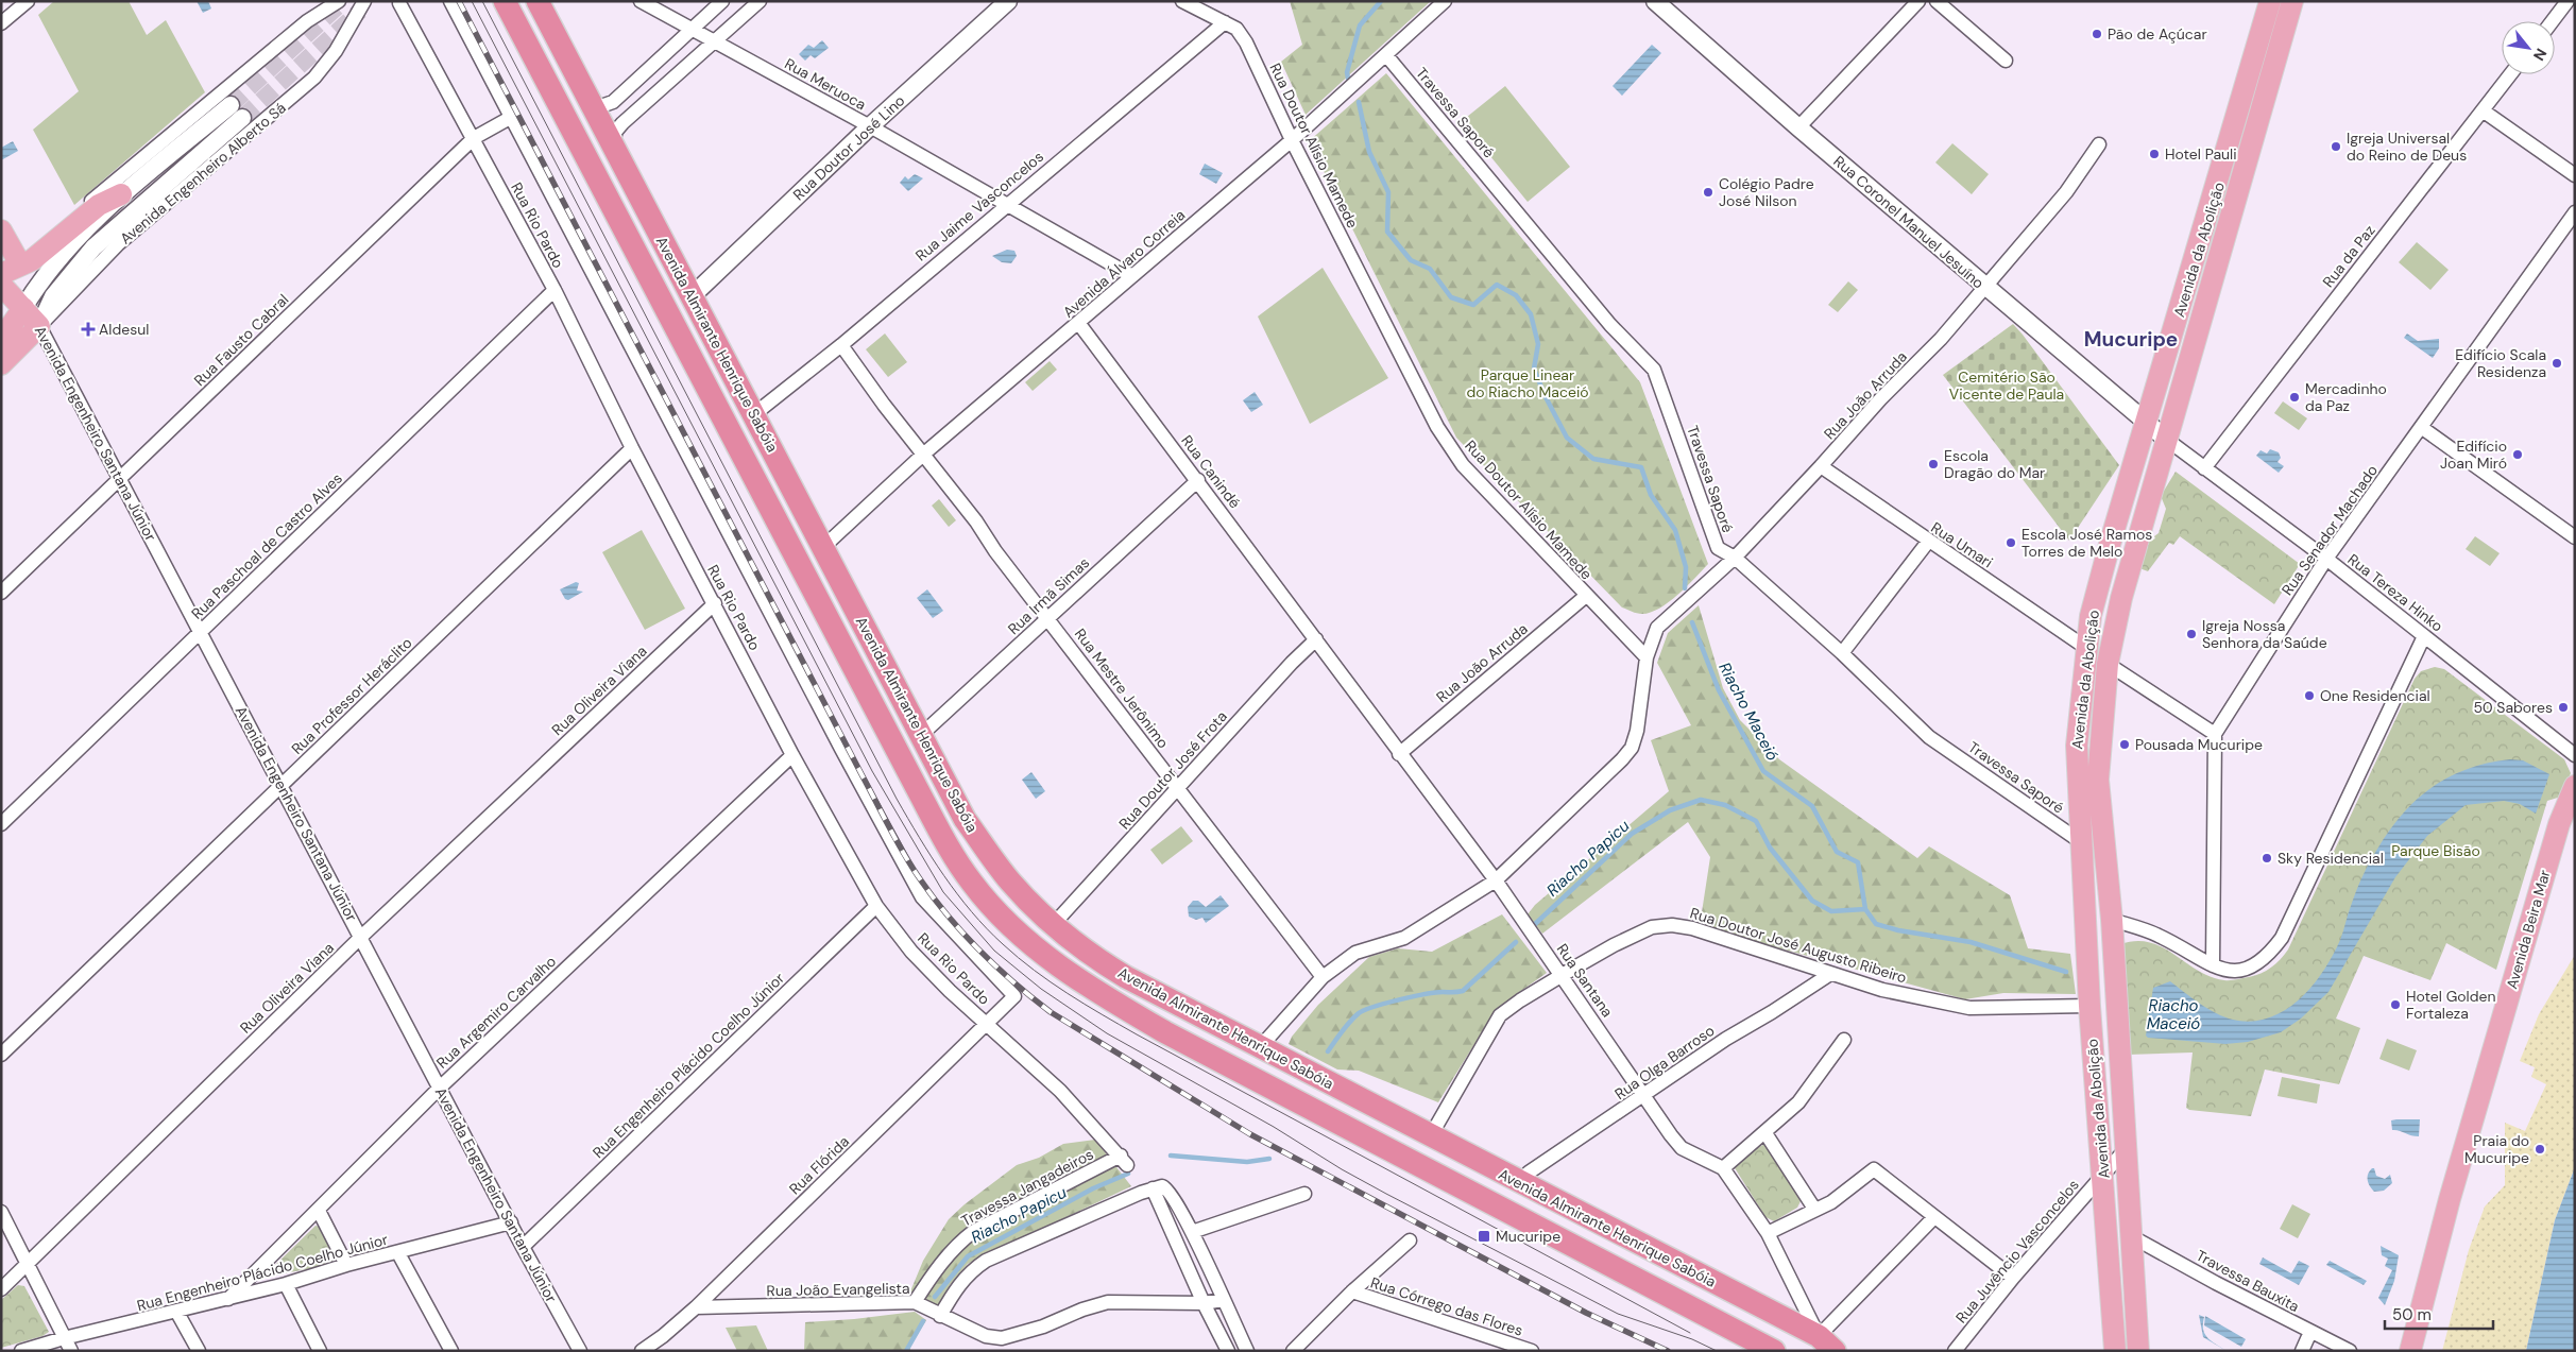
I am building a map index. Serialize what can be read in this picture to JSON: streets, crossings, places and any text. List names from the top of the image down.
{
  "streets": {
    "highway": ["Avenida Almirante Henrique Sabóia"],
    "main road": [
      "Avenida Engenheiro Alberto Sá",
      "Avenida da Abolição",
      "Avenida Engenheiro Santana Júnior",
      "Avenida Beira Mar"
    ],
    "street": [
      "Rua Meruoca",
      "Travessa Saporé",
      "Rua Doutor Alísio Mamede",
      "Rua Doutor José Lino",
      "Rua Jaime Vasconcelos",
      "Rua Coronel Manuel Jesuíno",
      "Rua Rio Pardo",
      "Rua da Paz",
      "Avenida Álvaro Correia",
      "Rua Fausto Cabral",
      "Rua João Arruda",
      "Rua Canindé",
      "Rua Senador Machado",
      "Rua Umari",
      "Rua Paschoal de Castro Alves",
      "Rua Tereza Hinko",
      "Rua Irmã Simas",
      "Rua Mestre Jerônimo",
      "Rua Oliveira Viana",
      "Rua Professor Heráclito",
      "Rua Doutor José Frota",
      "Rua Doutor José Augusto Ribeiro",
      "Rua Santana",
      "Rua Argemiro Carvalho",
      "Rua Olga Barroso",
      "Rua Engenheiro Plácido Coelho Júnior",
      "Rua Flórida",
      "Travessa Jangadeiros",
      "Rua Juvêncio Vasconcelos",
      "Travessa Bauxita",
      "Rua João Evangelista",
      "Rua Córrego das Flores"
    ]
  },
  "crossings": [
    ["Rua Meruoca", "Rua Doutor José Lino"],
    ["Rua Meruoca", "Rua Jaime Vasconcelos"],
    ["Rua Meruoca", "Avenida Álvaro Correia"],
    ["Travessa Saporé", "Avenida da Abolição"],
    ["Travessa Saporé", "Avenida Álvaro Correia"],
    ["Travessa Saporé", "Rua João Arruda"],
    ["Rua Doutor Alísio Mamede", "Rua Jaime Vasconcelos"],
    ["Rua Doutor Alísio Mamede", "Avenida Álvaro Correia"],
    ["Rua Doutor Alísio Mamede", "Rua João Arruda"],
    ["Rua Doutor José Lino", "Avenida Almirante Henrique Sabóia"],
    ["Avenida Engenheiro Alberto Sá", "Avenida Engenheiro Santana Júnior"],
    ["Rua Jaime Vasconcelos", "Avenida Almirante Henrique Sabóia"],
    ["Rua Jaime Vasconcelos", "Rua Mestre Jerônimo"],
    ["Rua Coronel Manuel Jesuíno", "Avenida da Abolição"],
    ["Rua Coronel Manuel Jesuíno", "Rua João Arruda"],
    ["Rua Coronel Manuel Jesuíno", "Rua Tereza Hinko"],
    ["Rua Rio Pardo", "Rua Fausto Cabral"],
    ["Rua Rio Pardo", "Rua Paschoal de Castro Alves"],
    ["Rua Rio Pardo", "Rua Oliveira Viana"],
    ["Rua Rio Pardo", "Rua Professor Heráclito"],
    ["Rua Rio Pardo", "Rua Argemiro Carvalho"],
    ["Rua Rio Pardo", "Rua Engenheiro Plácido Coelho Júnior"],
    ["Rua Rio Pardo", "Rua Flórida"],
    ["Rua Rio Pardo", "Travessa Jangadeiros"],
    ["Avenida da Abolição", "Rua Umari"],
    ["Avenida da Abolição", "Rua Tereza Hinko"],
    ["Avenida da Abolição", "Rua Doutor José Augusto Ribeiro"],
    ["Avenida da Abolição", "Rua Juvêncio Vasconcelos"],
    ["Avenida da Abolição", "Travessa Bauxita"],
    ["Rua da Paz", "Rua Tereza Hinko"],
    ["Avenida Álvaro Correia", "Avenida Almirante Henrique Sabóia"],
    ["Avenida Álvaro Correia", "Rua Canindé"],
    ["Avenida Álvaro Correia", "Rua Mestre Jerônimo"],
    ["Rua Fausto Cabral", "Avenida Engenheiro Santana Júnior"],
    ["Rua Fausto Cabral", "Rua Flórida"],
    ["Avenida Almirante Henrique Sabóia", "Rua Irmã Simas"],
    ["Avenida Almirante Henrique Sabóia", "Rua Doutor José Frota"],
    ["Avenida Almirante Henrique Sabóia", "Rua Doutor José Augusto Ribeiro"],
    ["Avenida Almirante Henrique Sabóia", "Rua Santana"],
    ["Avenida Almirante Henrique Sabóia", "Rua Olga Barroso"],
    ["Rua João Arruda", "Rua Umari"],
    ["Rua João Arruda", "Rua Santana"],
    ["Avenida Engenheiro Santana Júnior", "Rua Paschoal de Castro Alves"],
    ["Avenida Engenheiro Santana Júnior", "Rua Oliveira Viana"],
    ["Avenida Engenheiro Santana Júnior", "Rua Professor Heráclito"],
    ["Avenida Engenheiro Santana Júnior", "Rua Argemiro Carvalho"],
    ["Avenida Engenheiro Santana Júnior", "Rua Engenheiro Plácido Coelho Júnior"],
    ["Rua Canindé", "Rua Irmã Simas"],
    ["Rua Canindé", "Rua Doutor José Frota"],
    ["Rua Canindé", "Rua Santana"],
    ["Rua Senador Machado", "Rua Tereza Hinko"],
    ["Rua Irmã Simas", "Rua Mestre Jerônimo"],
    ["Rua Mestre Jerônimo", "Rua Doutor José Frota"],
    ["Rua Doutor José Frota", "Rua Santana"],
    ["Rua Doutor José Augusto Ribeiro", "Rua Santana"],
    ["Rua Doutor José Augusto Ribeiro", "Rua Olga Barroso"],
    ["Rua Santana", "Rua Olga Barroso"],
    ["Rua Argemiro Carvalho", "Rua Engenheiro Plácido Coelho Júnior"],
    ["Rua Flórida", "Rua João Evangelista"],
    ["Travessa Jangadeiros", "Rua João Evangelista"]
  ],
  "districts": ["Mucuripe"],
  "water": ["Riacho Maceió", "Riacho Papicu"],
  "parks": ["Parque Linear do Riacho Maceió", "Cemitério São Vicente de Paula", "Parque Bisão"],
  "places": {
    "other": [
      "Pão de Açúcar",
      "Igreja Universal do Reino de Deus",
      "Hotel Pauli",
      "Colégio Padre José Nilson",
      "Edifício Scala Residenza",
      "Mercadinho da Paz",
      "Edifício Joan Miró",
      "Escola Dragão do Mar",
      "Escola José Ramos Torres de Melo",
      "Igreja Nossa Senhora da Saúde",
      "One Residencial",
      "50 Sabores",
      "Pousada Mucuripe",
      "Sky Residencial",
      "Hotel Golden Fortaleza",
      "Praia do Mucuripe"
    ],
    "health": ["Aldesul"],
    "transit": ["Mucuripe"]
  },
  "scale_bar": "50 m",
  "north": "bottom right"
}
